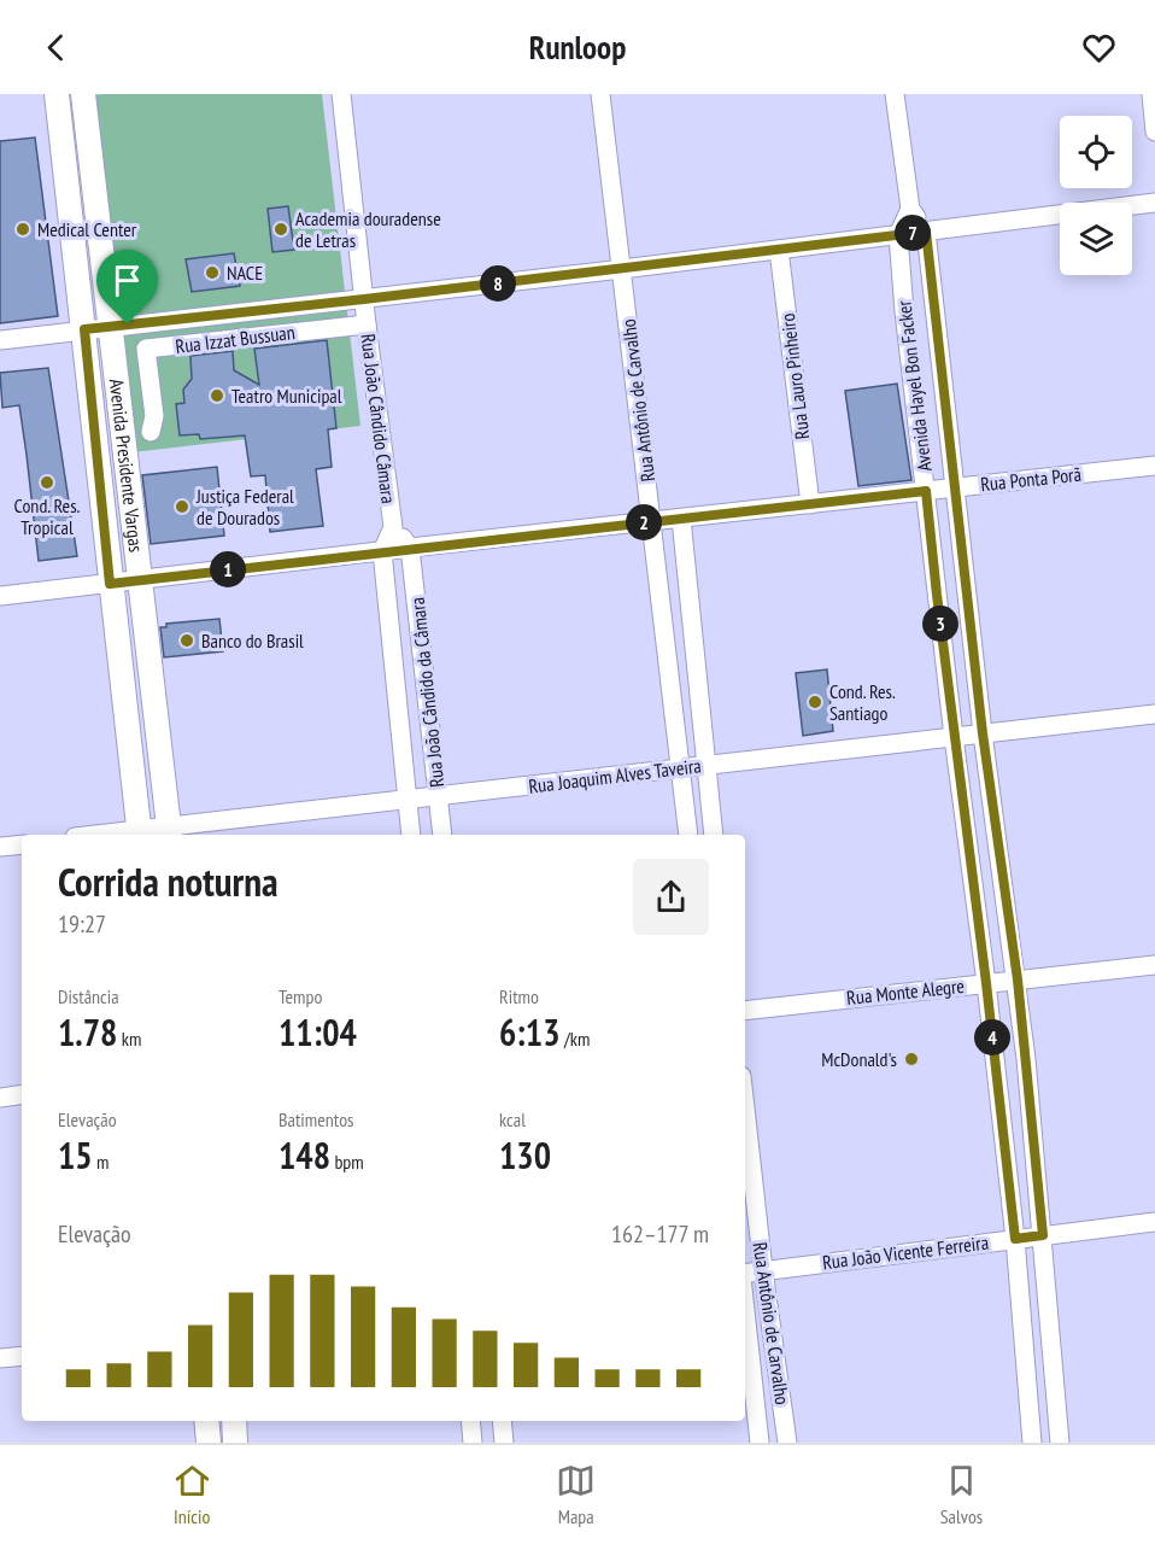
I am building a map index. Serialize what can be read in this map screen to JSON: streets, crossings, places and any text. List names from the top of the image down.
{
  "streets": {
    "main road": ["Avenida Presidente Vargas"],
    "street": [
      "Rua Izzat Bussuan",
      "Rua Lauro Pinheiro",
      "Avenida Hayel Bon Facker",
      "Rua Antônio de Carvalho",
      "Rua João Cândido Câmara",
      "Rua Ponta Porã",
      "Rua João Cândido da Câmara",
      "Rua Joaquim Alves Taveira",
      "Rua Monte Alegre",
      "Rua João Vicente Ferreira"
    ]
  },
  "crossings": [
    ["Rua Izzat Bussuan", "Rua Lauro Pinheiro"],
    ["Rua Izzat Bussuan", "Avenida Hayel Bon Facker"],
    ["Rua Izzat Bussuan", "Rua Antônio de Carvalho"],
    ["Rua Izzat Bussuan", "Rua João Cândido Câmara"],
    ["Rua Izzat Bussuan", "Avenida Presidente Vargas"],
    ["Rua Lauro Pinheiro", "Rua Ponta Porã"],
    ["Avenida Hayel Bon Facker", "Rua Ponta Porã"],
    ["Avenida Hayel Bon Facker", "Rua Joaquim Alves Taveira"],
    ["Avenida Hayel Bon Facker", "Rua Monte Alegre"],
    ["Avenida Hayel Bon Facker", "Rua João Vicente Ferreira"],
    ["Rua Antônio de Carvalho", "Rua Ponta Porã"],
    ["Rua Antônio de Carvalho", "Rua Joaquim Alves Taveira"],
    ["Rua Antônio de Carvalho", "Rua João Vicente Ferreira"],
    ["Rua João Cândido Câmara", "Rua Ponta Porã"],
    ["Rua João Cândido Câmara", "Rua João Cândido da Câmara"],
    ["Rua João Cândido Câmara", "Rua Joaquim Alves Taveira"],
    ["Avenida Presidente Vargas", "Rua Ponta Porã"],
    ["Avenida Presidente Vargas", "Rua Joaquim Alves Taveira"],
    ["Rua Ponta Porã", "Rua João Cândido da Câmara"],
    ["Rua João Cândido da Câmara", "Rua Joaquim Alves Taveira"]
  ],
  "places": [
    "Medical Center",
    "Academia douradense de Letras",
    "NACE",
    "Teatro Municipal",
    "Cond. Res. Tropical",
    "Justiça Federal de Dourados",
    "Banco do Brasil",
    "Cond. Res. Santiago",
    "McDonald's"
  ],
  "page": {
    "header": "Runloop",
    "pins": [
      "7",
      "8",
      "2",
      "1",
      "3",
      "4"
    ],
    "heading": ["Corrida noturna", "19:27"],
    "stats": [
      ["Distância", "1.78 km"],
      ["Tempo", "11:04"],
      ["Ritmo", "6:13 /km"],
      ["Elevação", "15 m"],
      ["Batimentos", "148 bpm"],
      ["kcal", "130"]
    ],
    "chart": ["Elevação", "162–177 m"],
    "tabs": ["Início", "Mapa", "Salvos"]
  }
}
